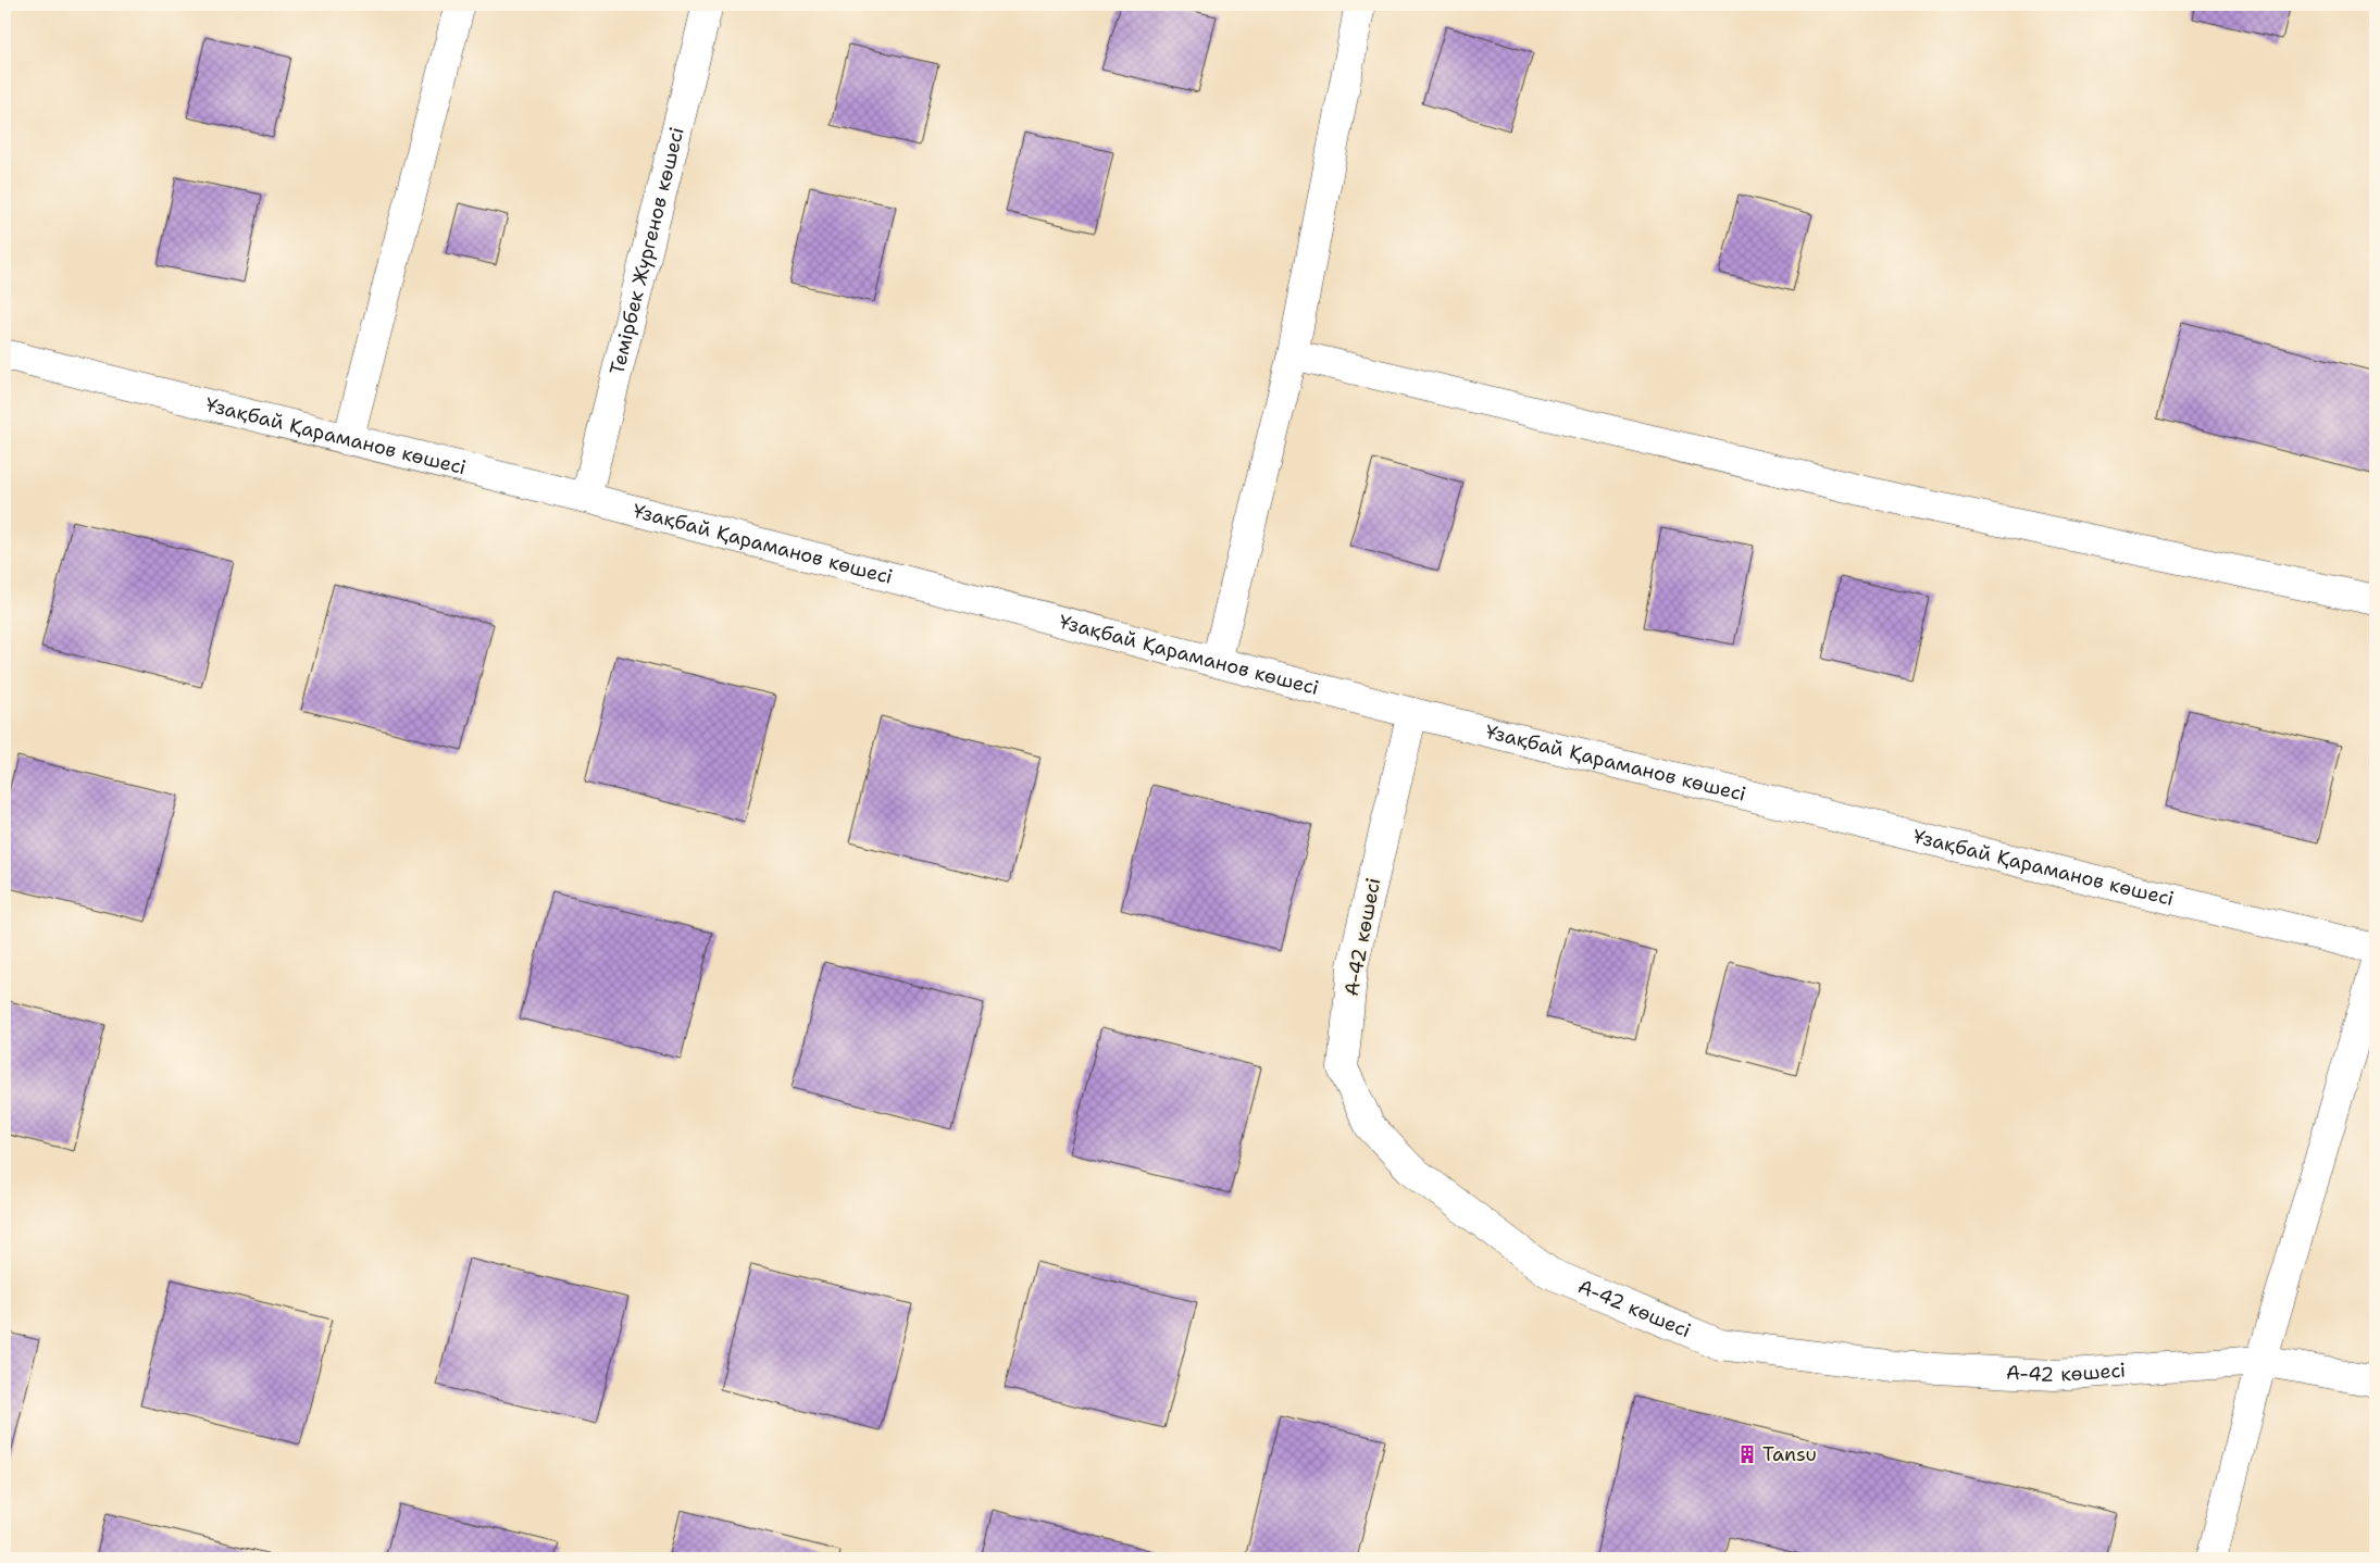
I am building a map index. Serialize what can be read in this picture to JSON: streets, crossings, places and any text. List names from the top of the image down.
{
  "streets": {
    "street": ["Темірбек Жүргенов көшесі", "Ұзақбай Қараманов көшесі", "А-42 көшесі"]
  },
  "crossings": [
    ["Темірбек Жүргенов көшесі", "Ұзақбай Қараманов көшесі"],
    ["Ұзақбай Қараманов көшесі", "А-42 көшесі"]
  ],
  "places": {
    "building": ["Tansu"]
  }
}
